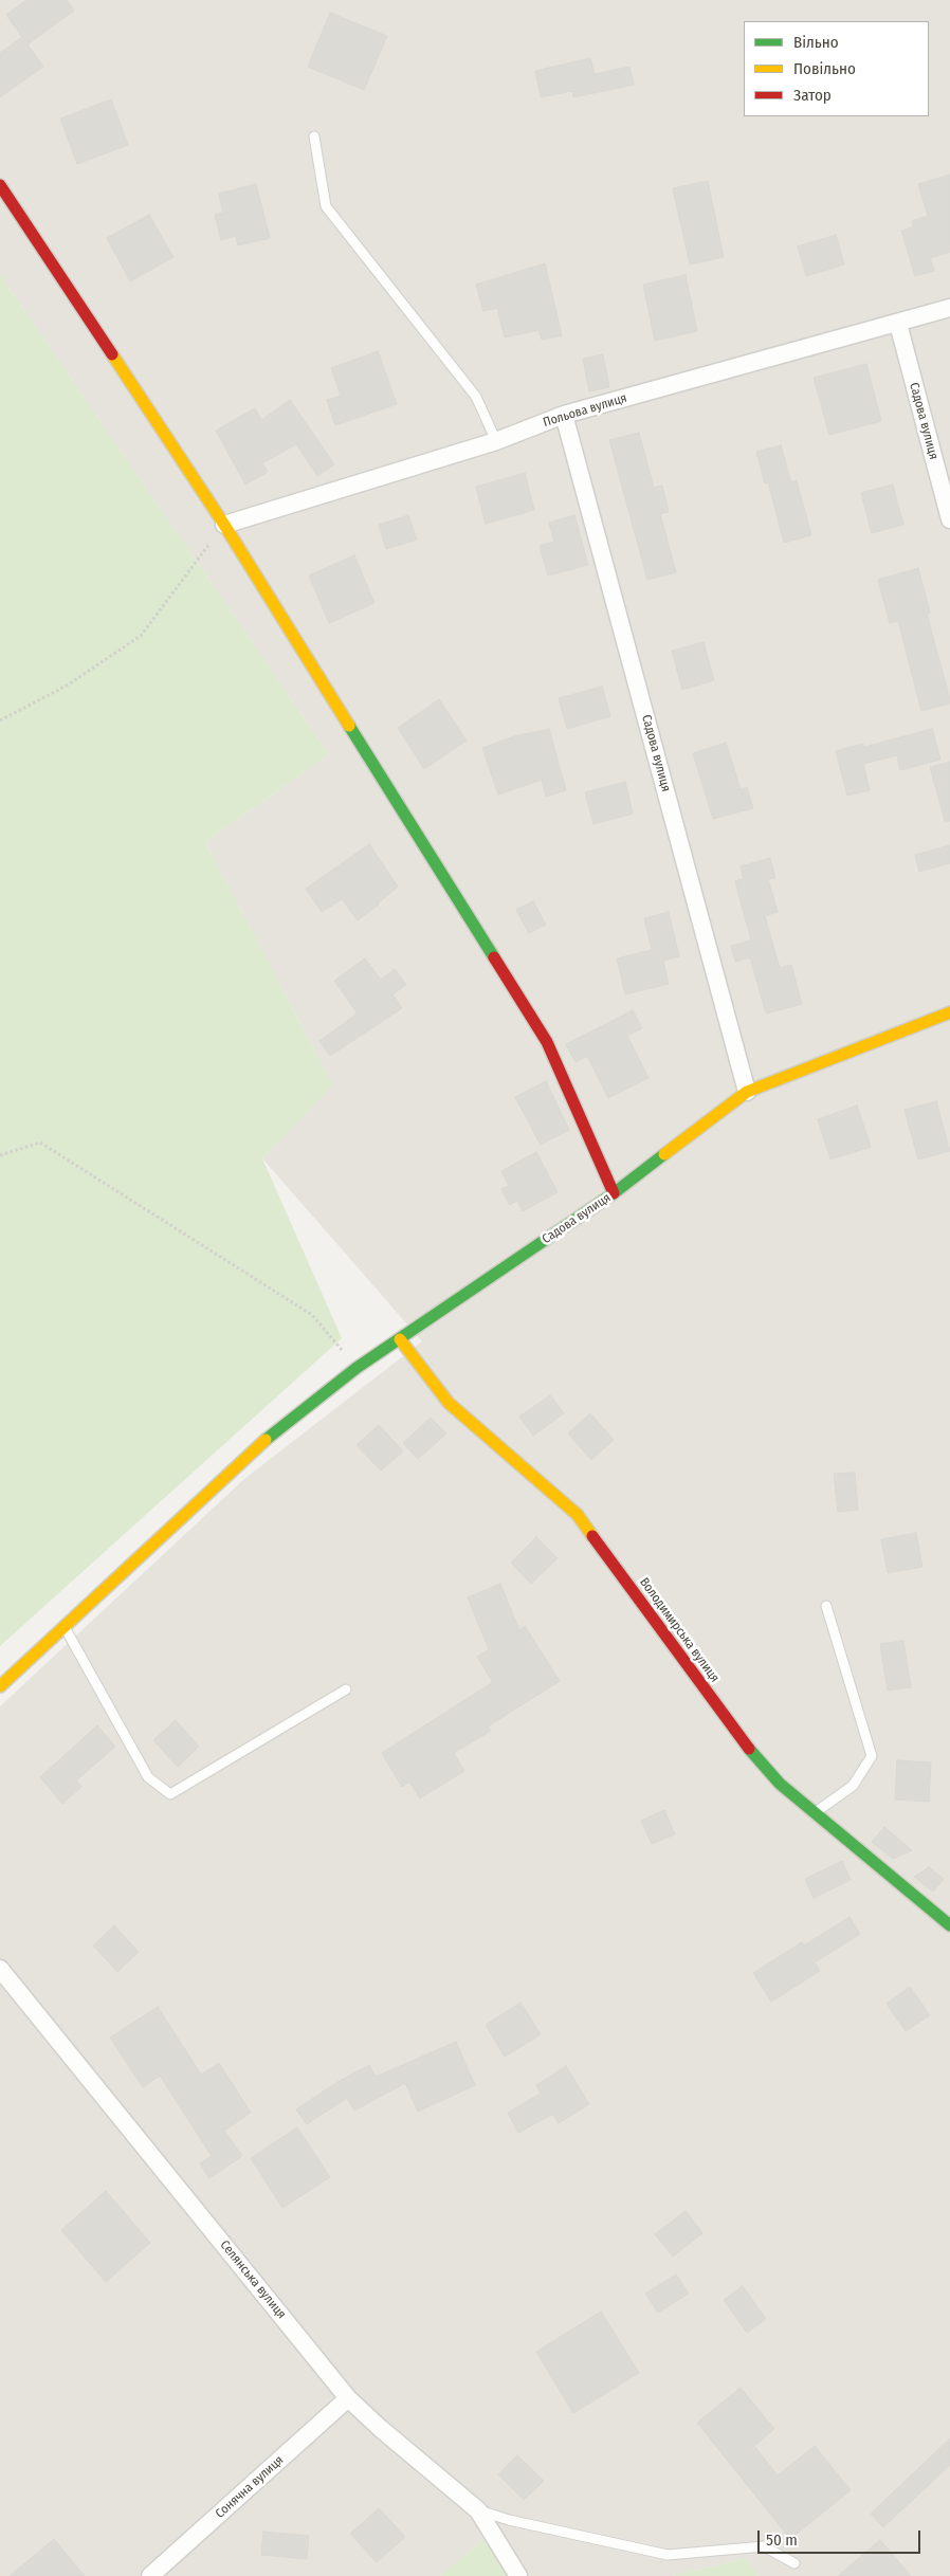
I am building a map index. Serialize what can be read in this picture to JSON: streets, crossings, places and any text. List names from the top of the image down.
{
  "streets": {
    "street": [
      "Польова вулиця",
      "Садова вулиця",
      "Володимирська вулиця",
      "Селянська вулиця",
      "Сонячна вулиця"
    ]
  },
  "crossings": [
    ["Польова вулиця", "Садова вулиця"],
    ["Садова вулиця", "Володимирська вулиця"],
    ["Селянська вулиця", "Сонячна вулиця"]
  ],
  "legend": ["Вільно", "Повільно", "Затор"],
  "scale_bar": "50 m"
}
